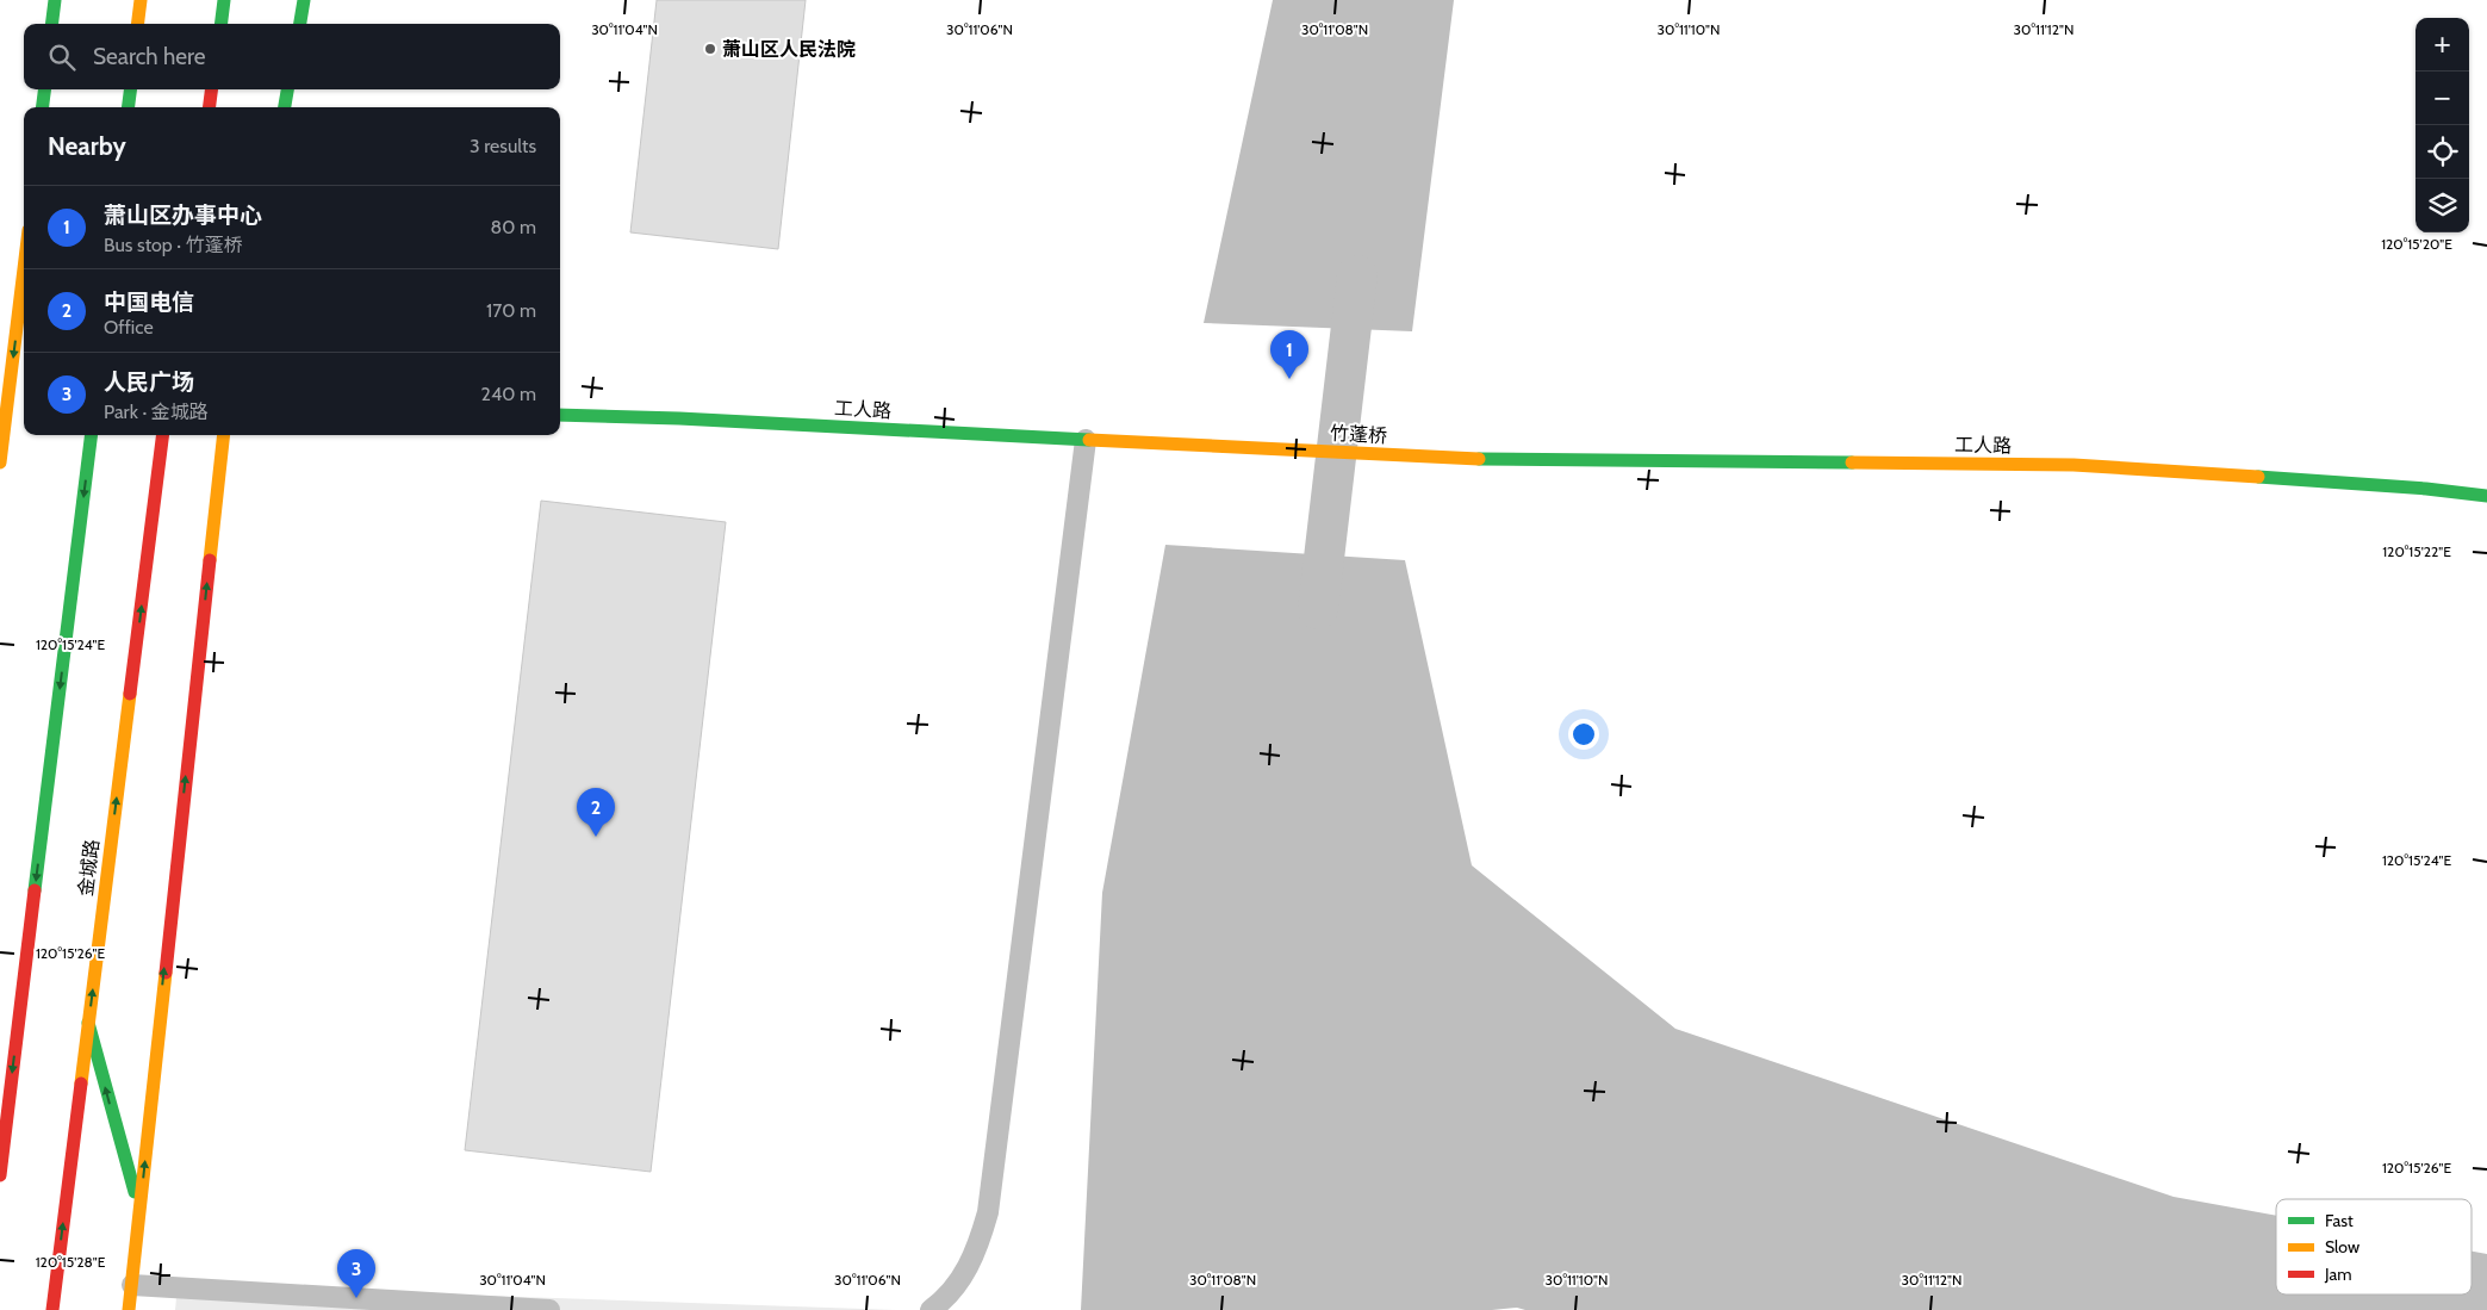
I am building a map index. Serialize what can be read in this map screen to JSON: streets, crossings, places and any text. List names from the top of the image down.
{
  "streets": {
    "main road": ["工人路", "竹蓬桥", "金城路"]
  },
  "crossings": [
    ["工人路", "竹蓬桥"]
  ],
  "places": ["萧山区人民法院"],
  "legend": ["Fast", "Slow", "Jam"],
  "page": {
    "map_buttons": ["+", "−"],
    "search": "Search here",
    "heading": ["Nearby", "3 results"],
    "list": [
      {
        "mark": "1",
        "name": "萧山区办事中心",
        "note": "Bus stop · 竹蓬桥",
        "value": "80 m"
      },
      {
        "mark": "2",
        "name": "中国电信",
        "note": "Office",
        "value": "170 m"
      },
      {
        "mark": "3",
        "name": "人民广场",
        "note": "Park · 金城路",
        "value": "240 m"
      }
    ],
    "pins": ["1", "2", "3"]
  },
  "coordinates": [
    "30°11'04\"N",
    "30°11'06\"N",
    "30°11'08\"N",
    "30°11'10\"N",
    "30°11'12\"N",
    "120°15'20\"E",
    "120°15'22\"E",
    "120°15'24\"E",
    "120°15'26\"E",
    "120°15'28\"E"
  ]
}
